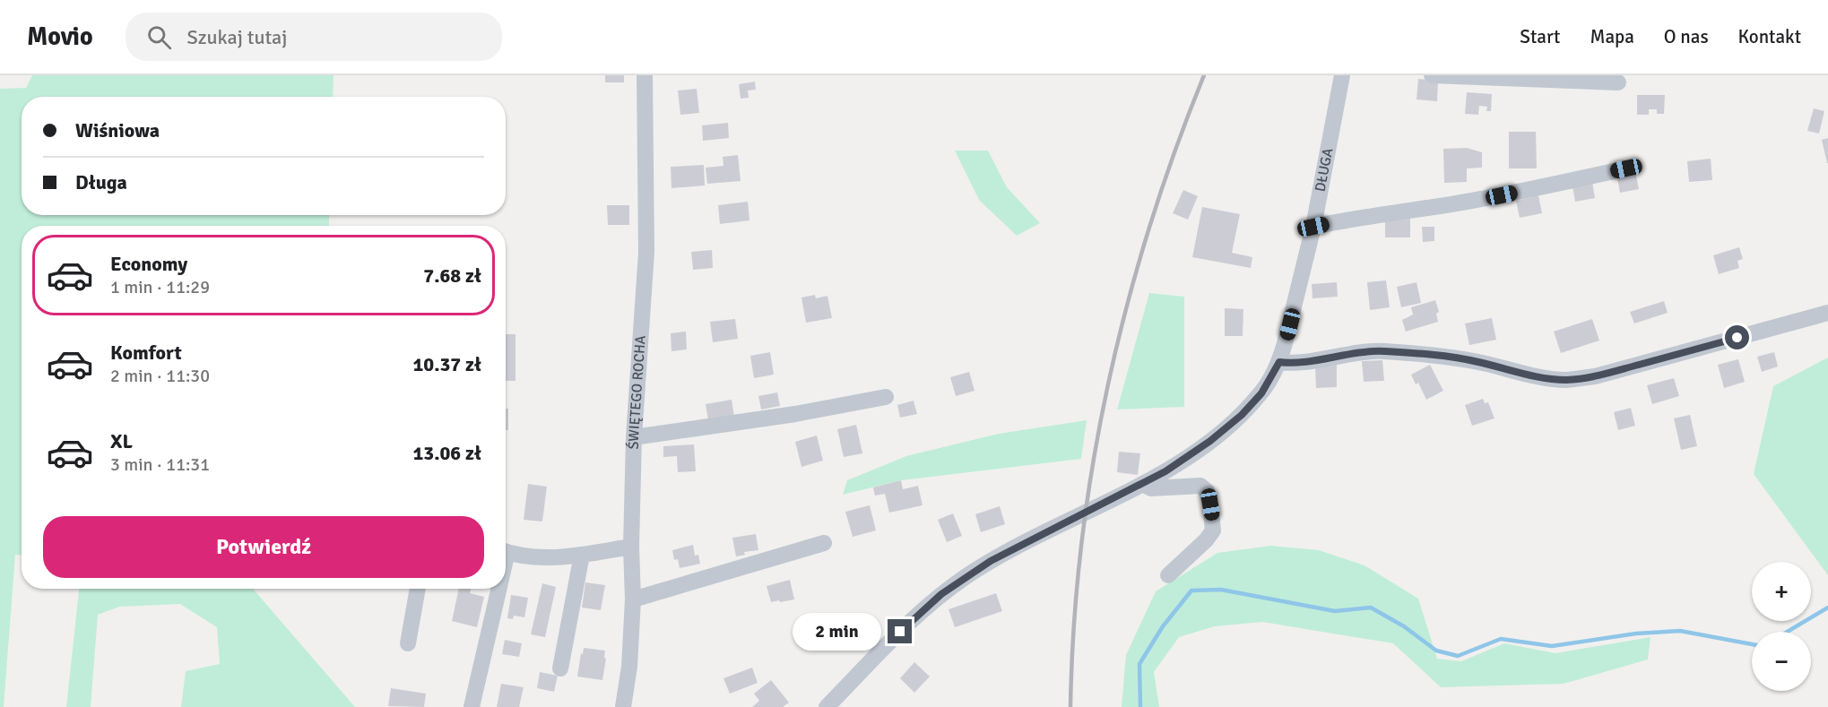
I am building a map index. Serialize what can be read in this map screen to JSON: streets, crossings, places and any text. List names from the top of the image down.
{
  "streets": {
    "street": ["DŁUGA", "ŚWIĘTEGO ROCHA"]
  },
  "page": {
    "header": "Movio",
    "search": "Szukaj tutaj",
    "nav": [
      "Start",
      "Mapa",
      "O nas",
      "Kontakt"
    ],
    "banner": ["Wiśniowa", "Długa"],
    "list": [
      {
        "name": "Economy",
        "note": "1 min · 11:29",
        "value": "7.68 zł"
      },
      {
        "name": "Komfort",
        "note": "2 min · 11:30",
        "value": "10.37 zł"
      },
      {
        "name": "XL",
        "note": "3 min · 11:31",
        "value": "13.06 zł"
      }
    ],
    "buttons": "Potwierdź",
    "map_buttons": ["+", "−"],
    "bubble": "2 min"
  }
}
